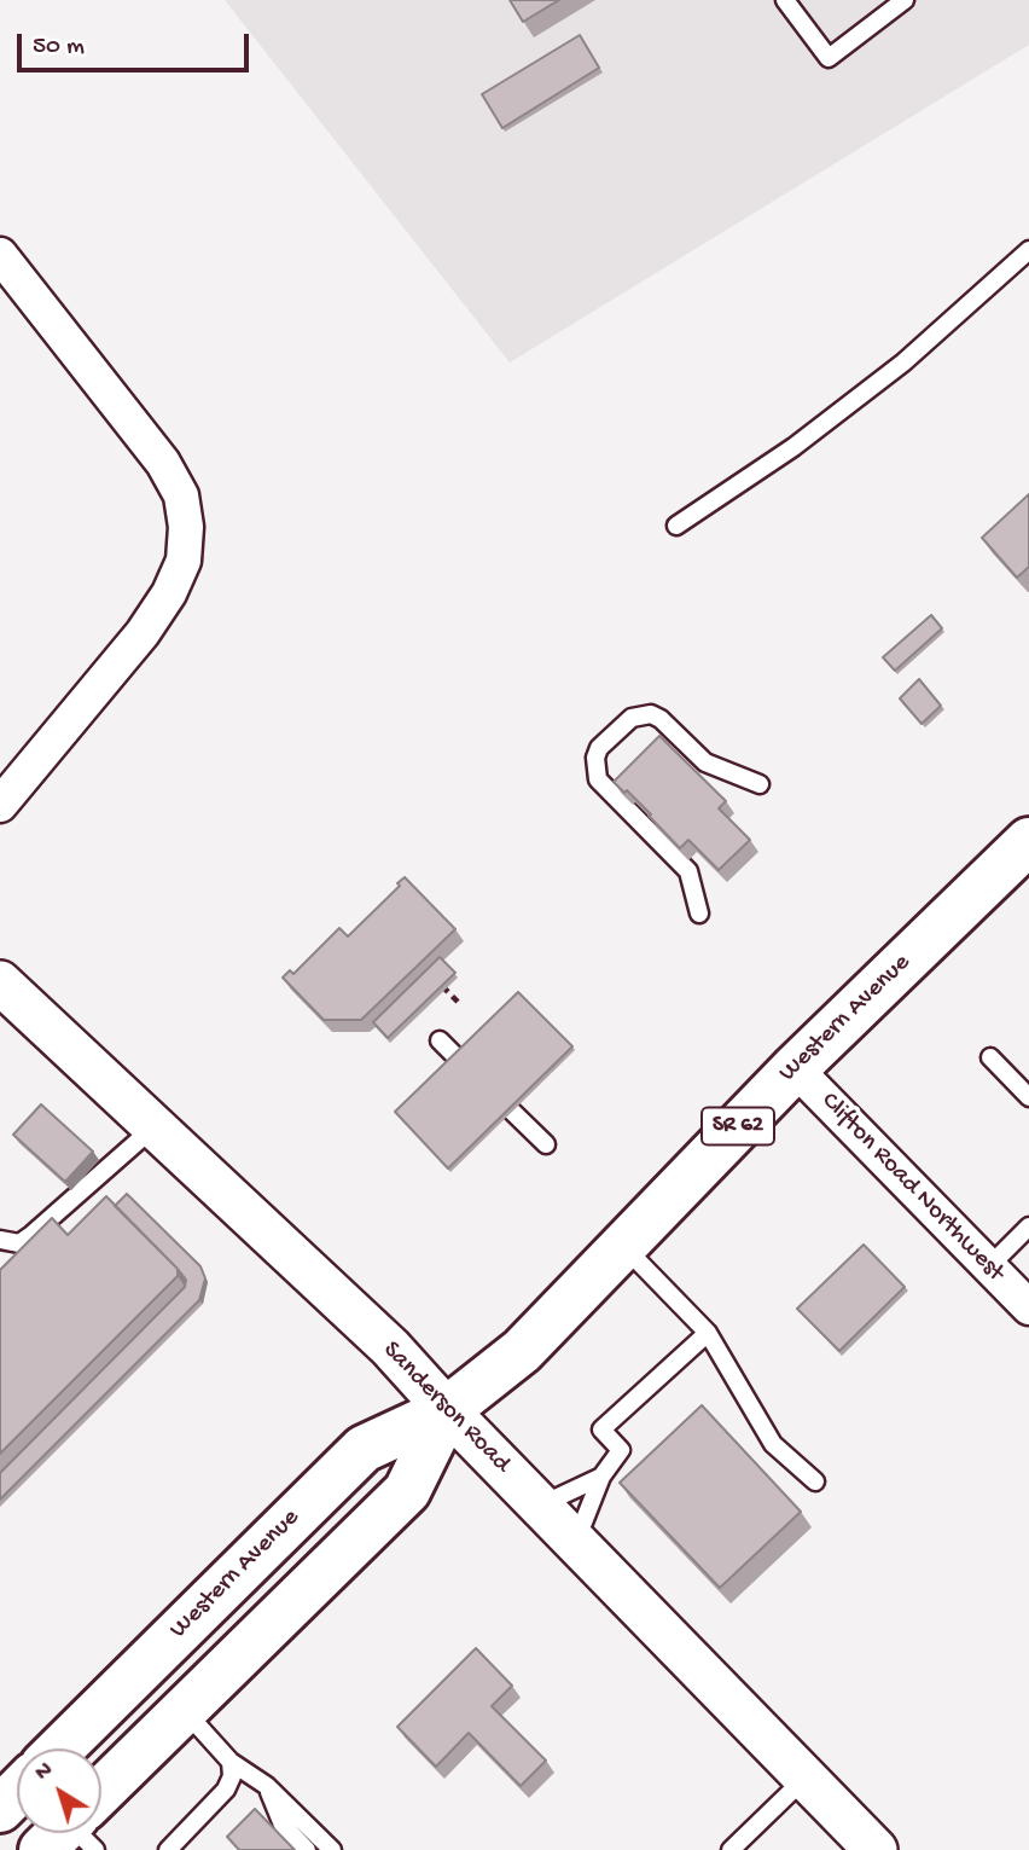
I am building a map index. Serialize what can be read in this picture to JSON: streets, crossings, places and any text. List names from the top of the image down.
{
  "streets": {
    "main road": ["Western Avenue", "SR 62"],
    "street": ["Clifton Road Northwest", "Sanderson Road"]
  },
  "crossings": [
    ["Western Avenue", "Clifton Road Northwest"],
    ["Western Avenue", "Sanderson Road"]
  ],
  "scale_bar": "50 m",
  "north": "top left"
}
